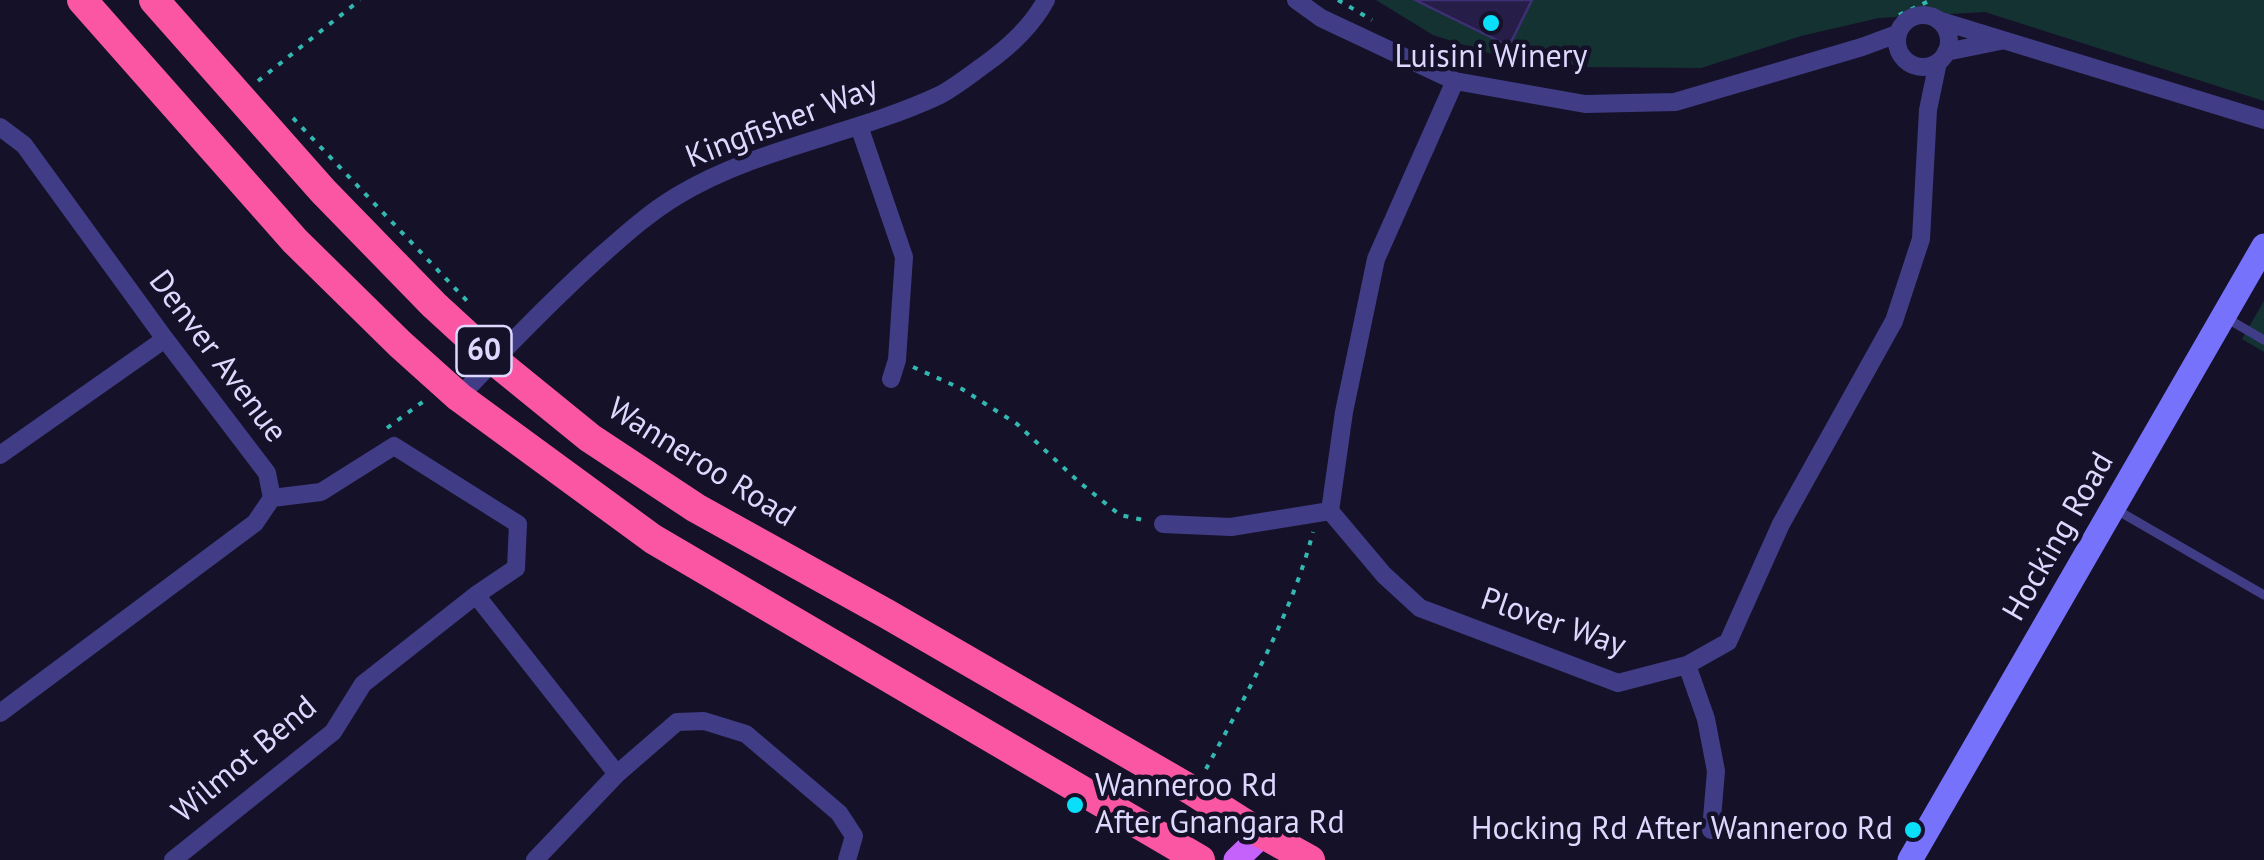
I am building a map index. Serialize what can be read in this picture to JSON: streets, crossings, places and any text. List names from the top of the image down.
{
  "streets": {
    "highway": ["60", "Wanneroo Road"],
    "street": [
      "Kingfisher Way",
      "Denver Avenue",
      "Hocking Road",
      "Plover Way",
      "Wilmot Bend"
    ]
  },
  "crossings": [
    ["Kingfisher Way", "60"],
    ["Kingfisher Way", "Wanneroo Road"],
    ["Denver Avenue", "Wilmot Bend"]
  ],
  "places": ["Luisini Winery", "Wanneroo Rd After Gnangara Rd", "Hocking Rd After Wanneroo Rd"]
}
